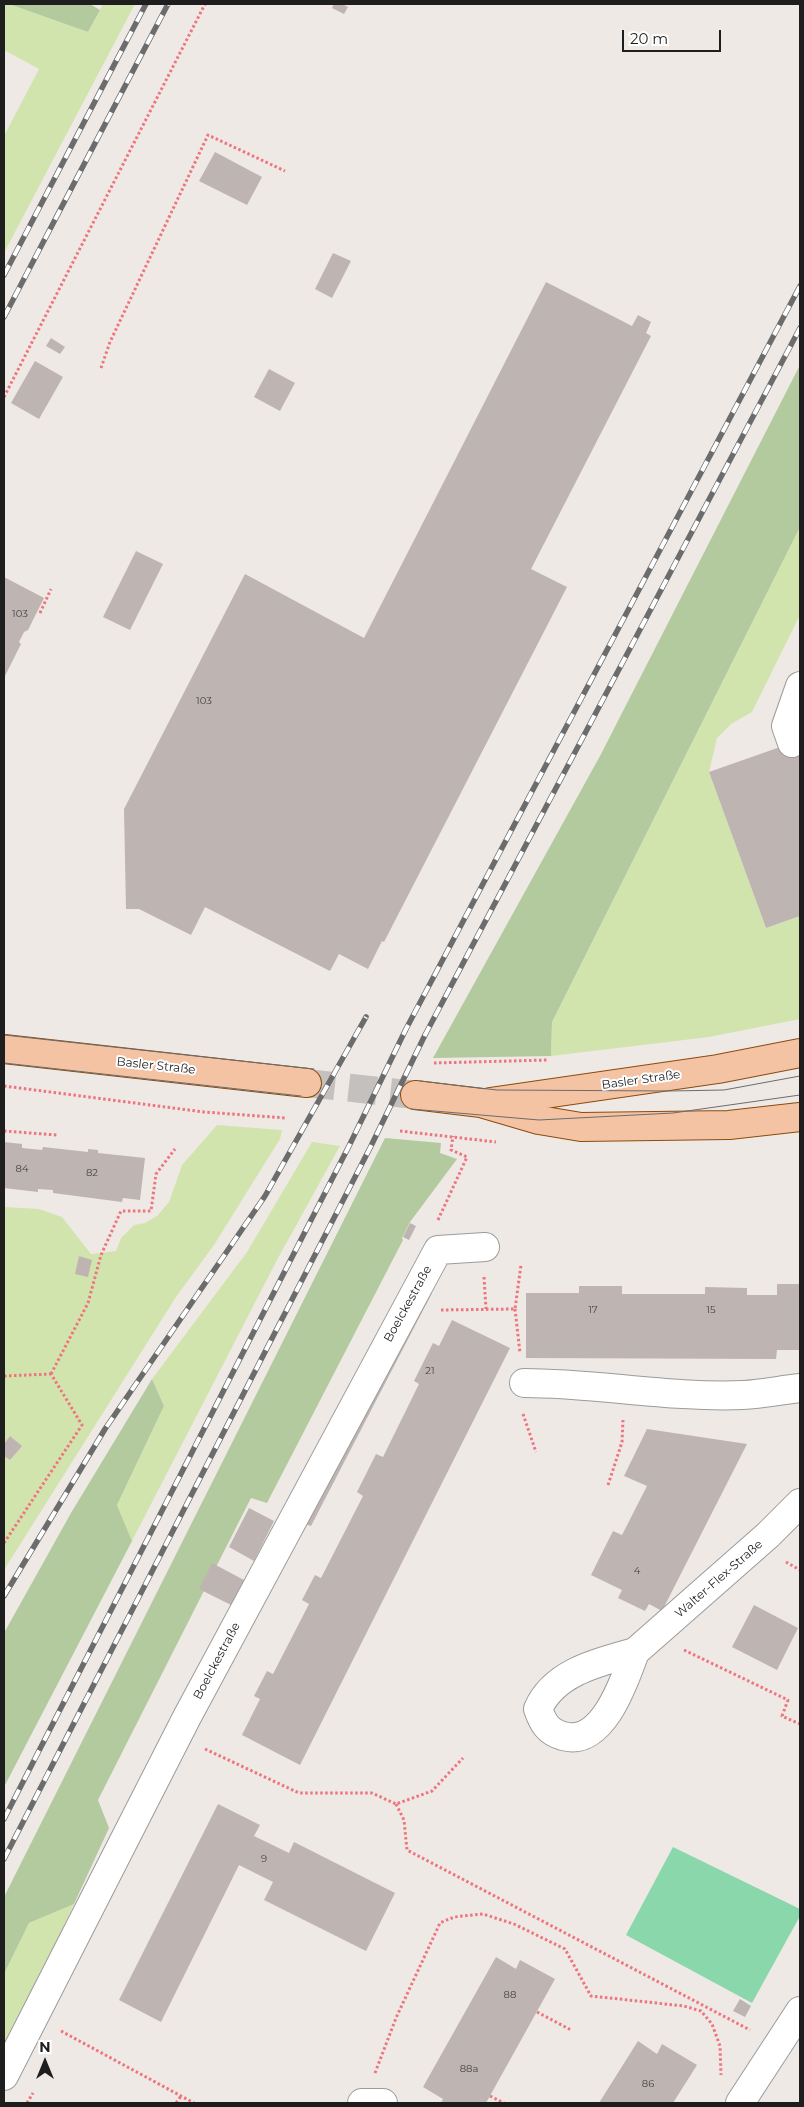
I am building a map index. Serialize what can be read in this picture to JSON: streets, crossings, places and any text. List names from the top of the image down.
{
  "streets": {
    "main road": ["Basler Straße"],
    "street": ["Boelckestraße", "Walter-Flex-Straße"]
  },
  "house_numbers": [
    "103",
    "103",
    "84",
    "82",
    "17",
    "15",
    "21",
    "4",
    "9",
    "88",
    "88a",
    "86"
  ],
  "scale_bar": "20 m",
  "north": "top"
}
